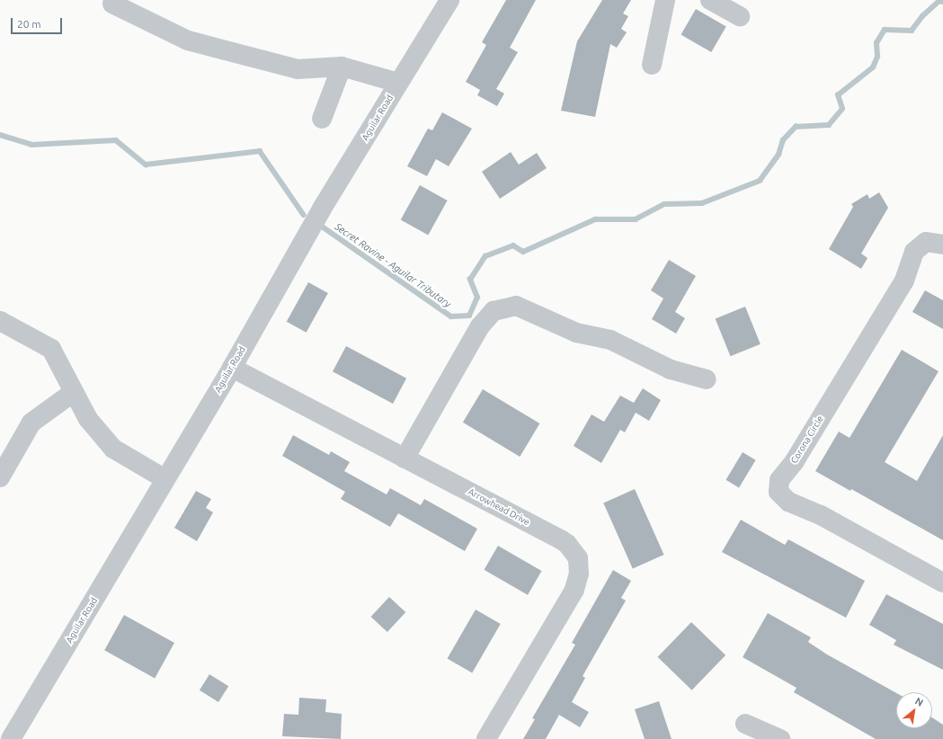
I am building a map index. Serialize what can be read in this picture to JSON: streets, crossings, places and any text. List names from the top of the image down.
{
  "streets": {
    "street": ["Aguilar Road", "Corona Circle", "Arrowhead Drive"]
  },
  "crossings": [
    ["Aguilar Road", "Arrowhead Drive"]
  ],
  "water": ["Secret Ravine - Aguilar Tributary"],
  "scale_bar": "20 m",
  "north": "top right"
}
